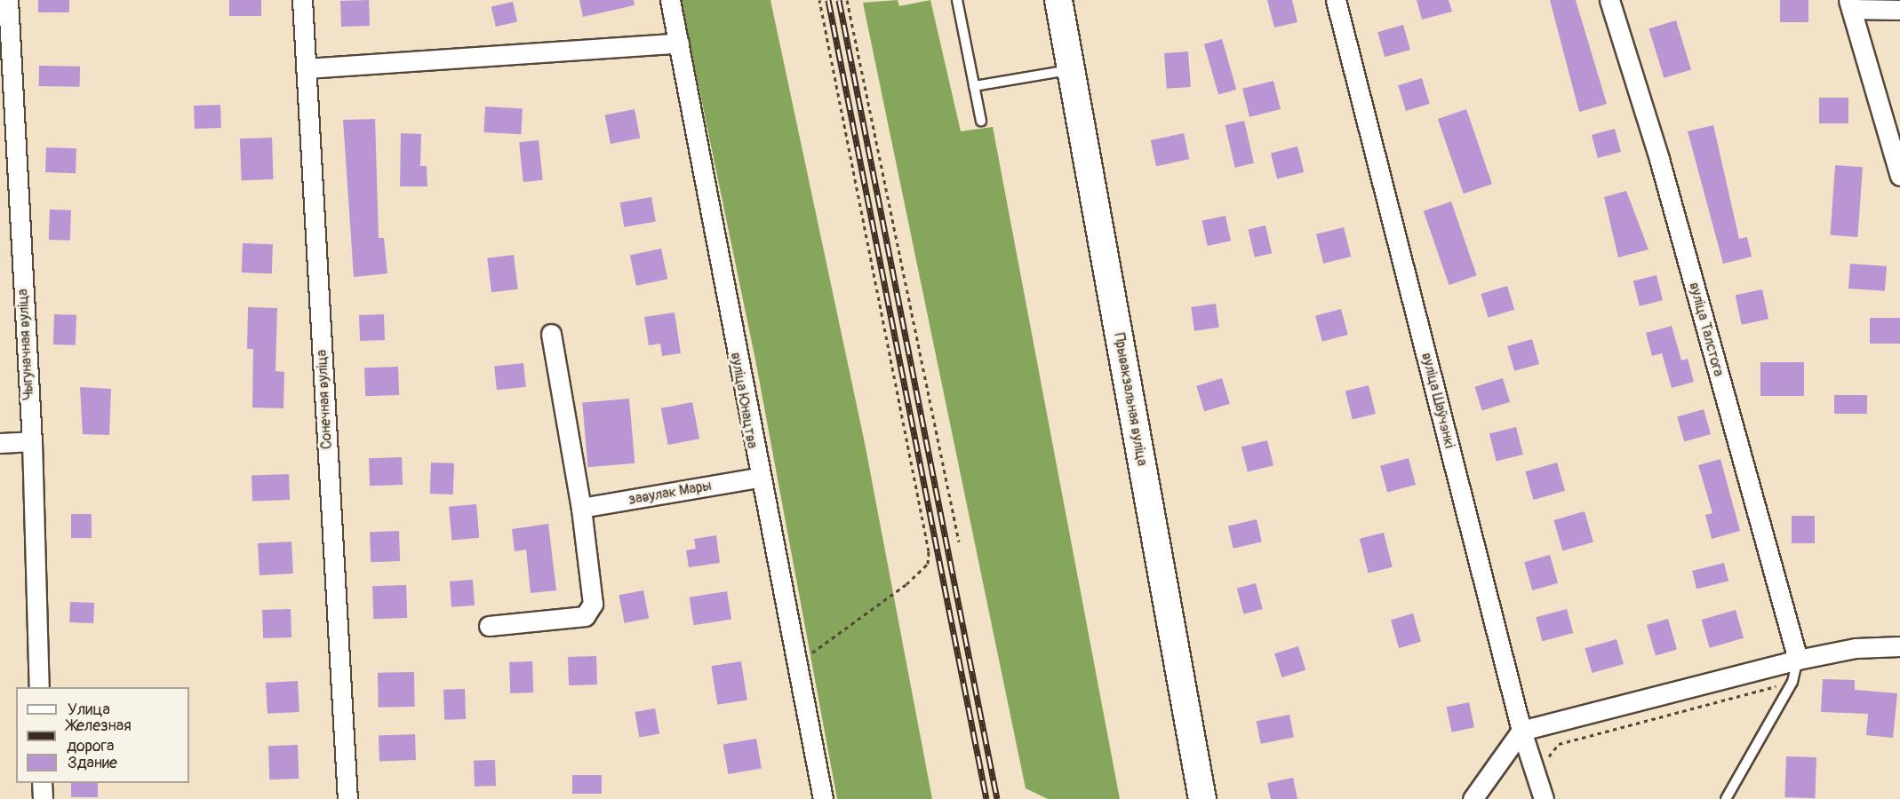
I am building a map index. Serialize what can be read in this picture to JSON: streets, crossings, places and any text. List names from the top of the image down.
{
  "streets": {
    "street": [
      "вуліца Талстога",
      "Чыгуначная вуліца",
      "Сонечная вуліца",
      "Прывакзальная вуліца",
      "вуліца Юнацтва",
      "вуліца Шаўчэнкі",
      "завулак Мары"
    ]
  },
  "crossings": [
    ["вуліца Юнацтва", "завулак Мары"]
  ],
  "legend": ["Улица", "Железная дорога", "Здание"]
}
